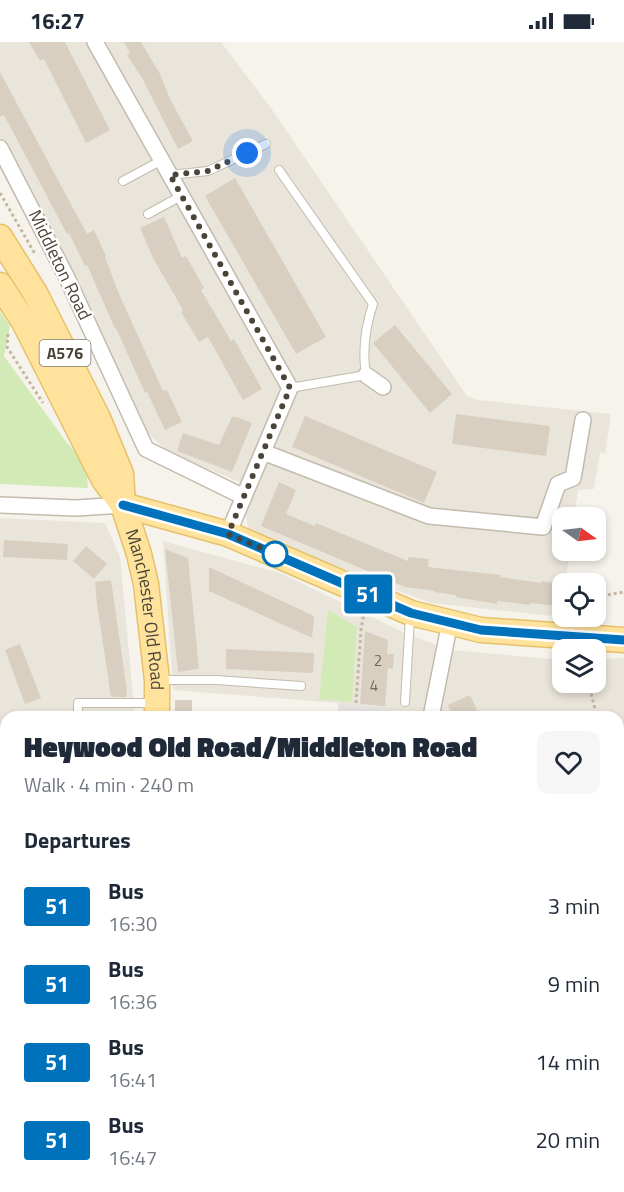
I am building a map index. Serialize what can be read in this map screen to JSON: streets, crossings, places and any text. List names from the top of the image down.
{
  "streets": {
    "main road": ["A576", "Manchester Old Road"],
    "street": ["Middleton Road"]
  },
  "lines": ["bus line 51"],
  "house_numbers": ["2", "4"],
  "north": "right",
  "page": {
    "status": "16:27",
    "on_map": "51",
    "heading": [
      ["Heywood Old Road/Middleton Road", "Walk · 4 min · 240 m"],
      "Departures"
    ],
    "list": [
      {
        "mark": "51",
        "name": "Bus",
        "note": "16:30",
        "value": "3 min"
      },
      {
        "mark": "51",
        "name": "Bus",
        "note": "16:36",
        "value": "9 min"
      },
      {
        "mark": "51",
        "name": "Bus",
        "note": "16:41",
        "value": "14 min"
      },
      {
        "mark": "51",
        "name": "Bus",
        "note": "16:47",
        "value": "20 min"
      }
    ]
  }
}
